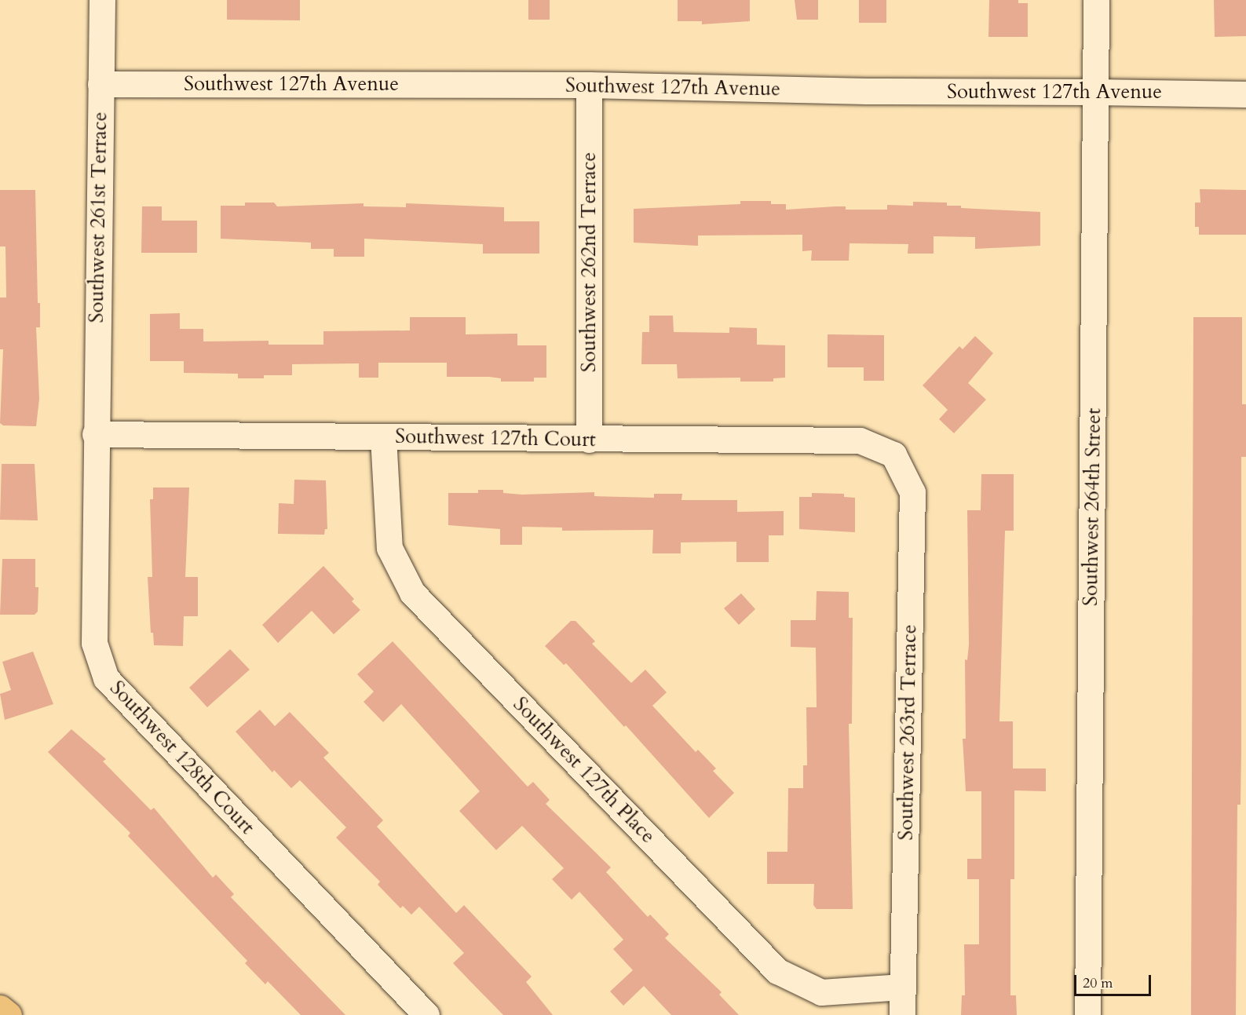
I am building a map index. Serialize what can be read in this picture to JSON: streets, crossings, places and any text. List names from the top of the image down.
{
  "streets": {
    "street": [
      "Southwest 127th Avenue",
      "Southwest 261st Terrace",
      "Southwest 262nd Terrace",
      "Southwest 127th Court",
      "Southwest 264th Street",
      "Southwest 263rd Terrace",
      "Southwest 128th Court",
      "Southwest 127th Place"
    ]
  },
  "crossings": [
    ["Southwest 127th Avenue", "Southwest 261st Terrace"],
    ["Southwest 127th Avenue", "Southwest 262nd Terrace"],
    ["Southwest 127th Avenue", "Southwest 264th Street"],
    ["Southwest 261st Terrace", "Southwest 127th Court"],
    ["Southwest 261st Terrace", "Southwest 128th Court"],
    ["Southwest 262nd Terrace", "Southwest 127th Court"],
    ["Southwest 127th Court", "Southwest 263rd Terrace"],
    ["Southwest 127th Court", "Southwest 128th Court"],
    ["Southwest 127th Court", "Southwest 127th Place"],
    ["Southwest 263rd Terrace", "Southwest 127th Place"]
  ],
  "scale_bar": "20 m"
}
